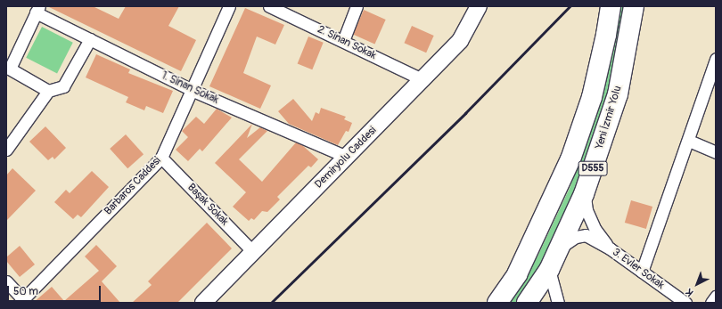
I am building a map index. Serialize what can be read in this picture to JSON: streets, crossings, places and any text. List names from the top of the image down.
{
  "streets": {
    "highway": ["Yeni İzmir Yolu", "D555"],
    "main road": ["Demiryolu Caddesi"],
    "street": [
      "2. Sinan Sokak",
      "1. Sinan Sokak",
      "Barbaros Caddesi",
      "Başak Sokak",
      "3. Evler Sokak"
    ]
  },
  "crossings": [
    ["2. Sinan Sokak", "Demiryolu Caddesi"],
    ["1. Sinan Sokak", "Demiryolu Caddesi"],
    ["1. Sinan Sokak", "Barbaros Caddesi"],
    ["Demiryolu Caddesi", "Başak Sokak"],
    ["Barbaros Caddesi", "Başak Sokak"]
  ],
  "scale_bar": "50 m",
  "north": "bottom left"
}
